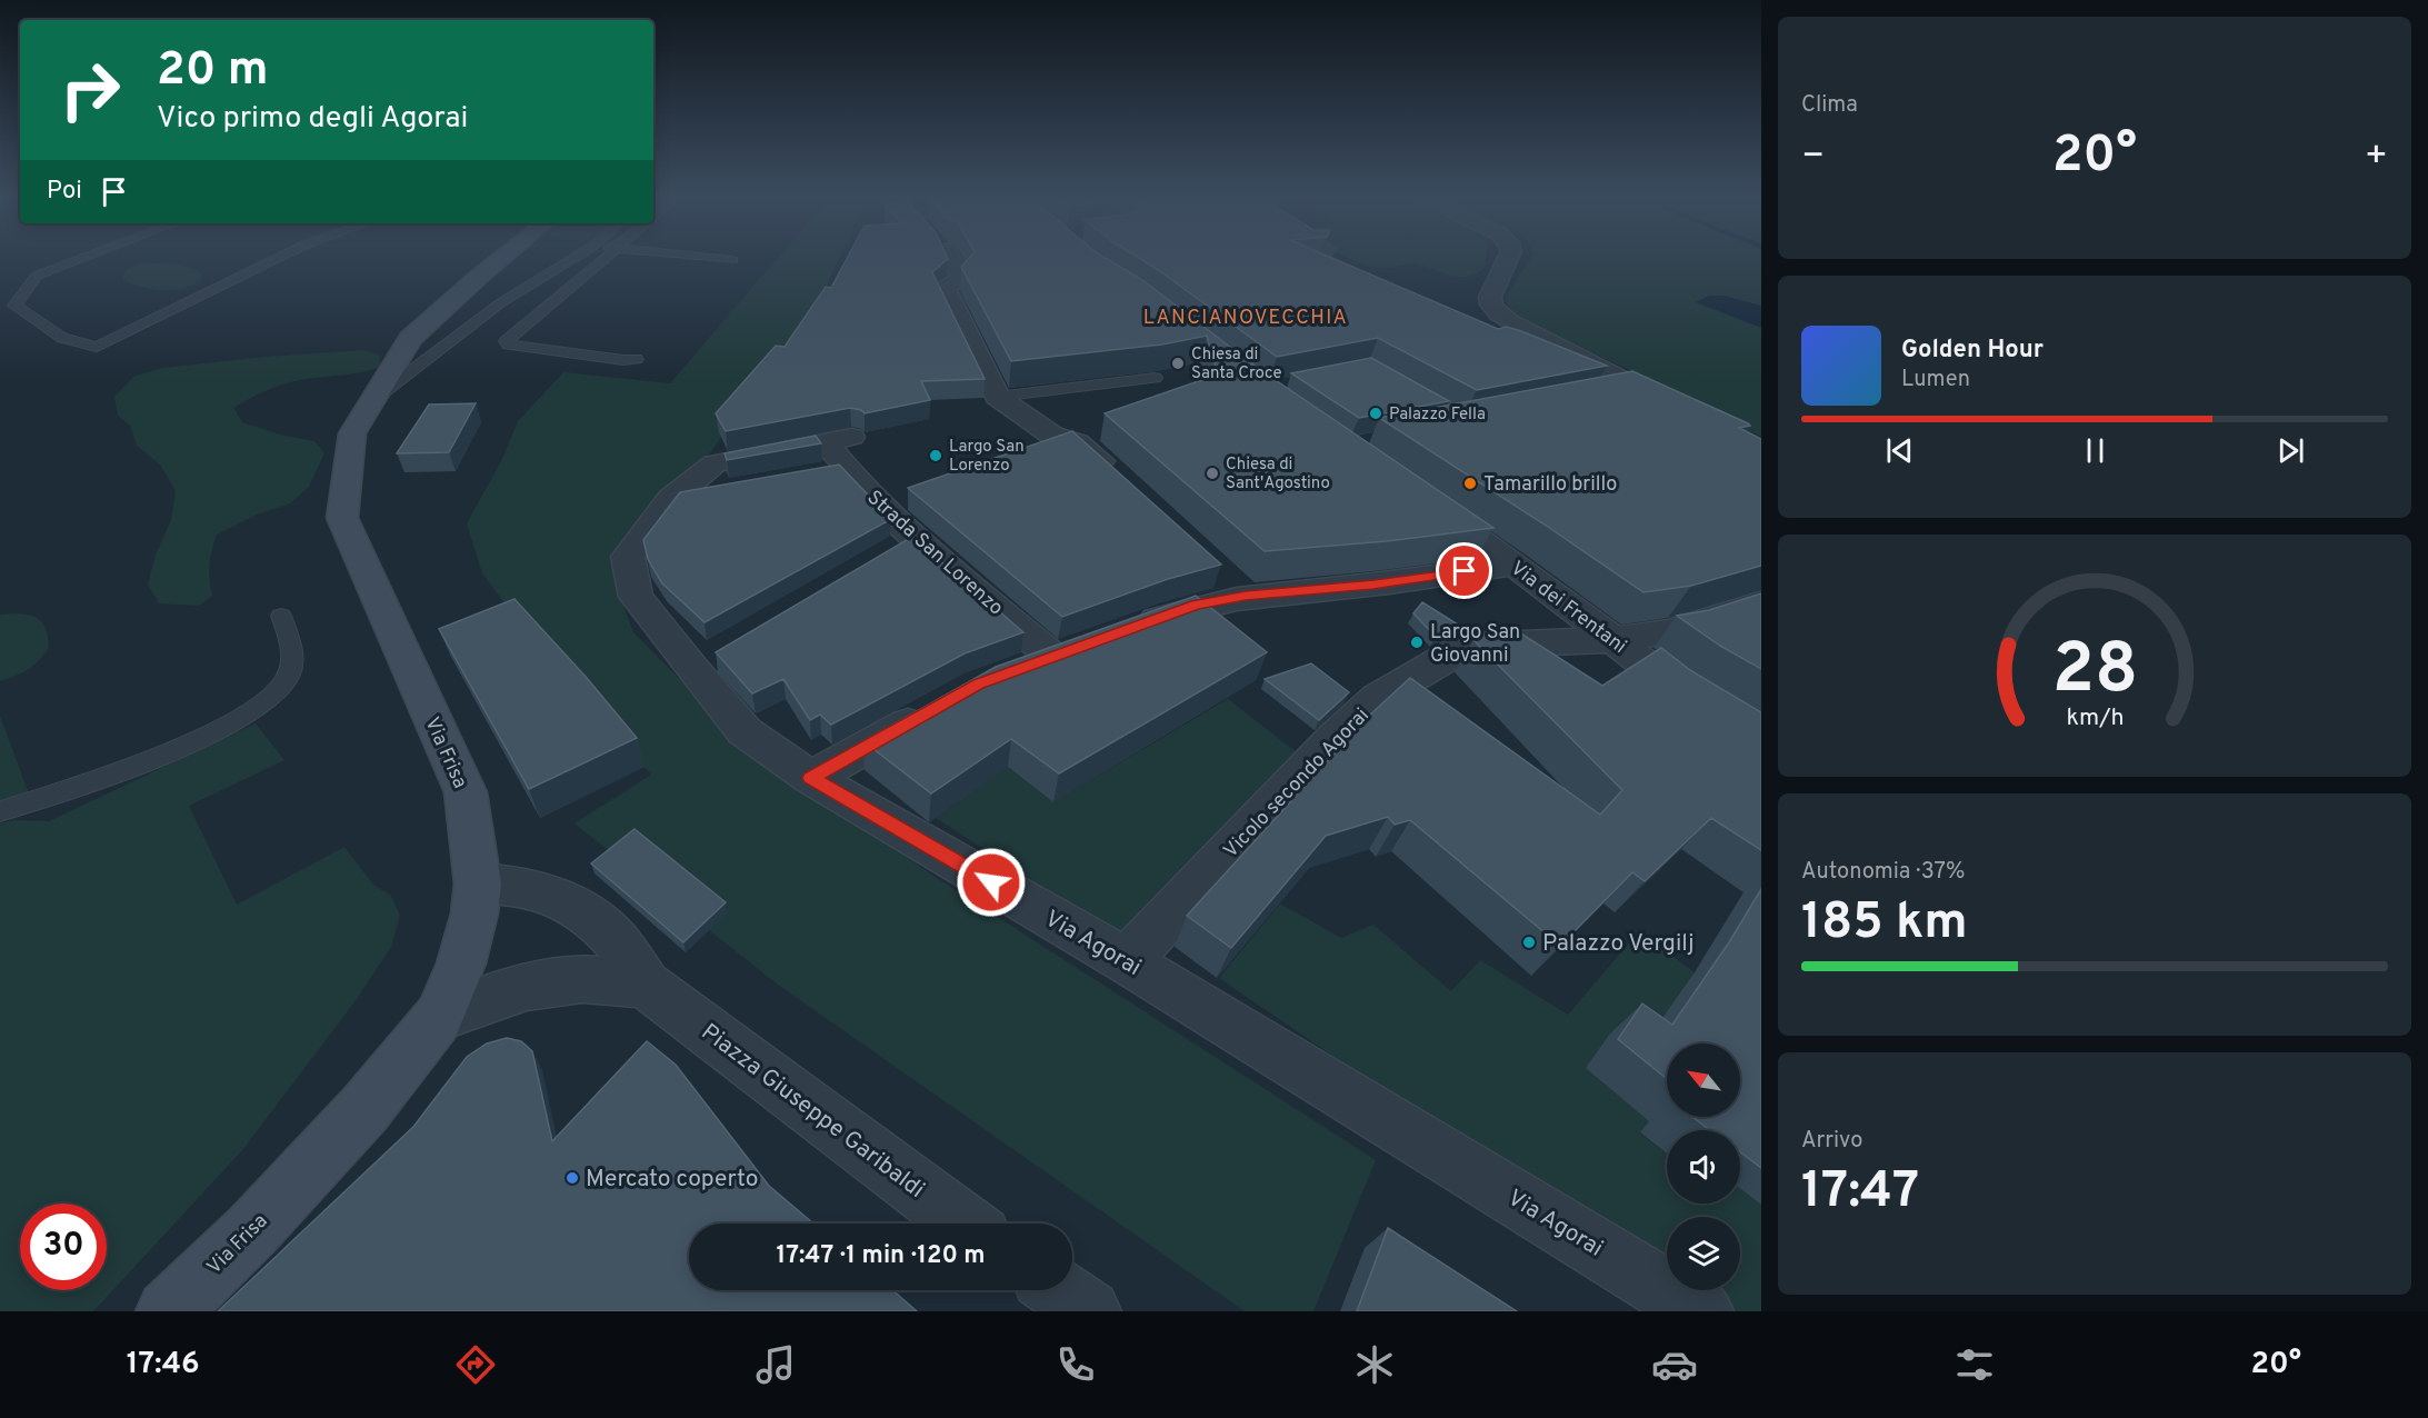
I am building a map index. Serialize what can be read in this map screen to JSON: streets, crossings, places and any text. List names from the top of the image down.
{
  "streets": {
    "street": [
      "Strada San Lorenzo",
      "Via dei Frentani",
      "Via Frisa",
      "Vicolo secondo Agorai",
      "Via Agorai",
      "Piazza Giuseppe Garibaldi"
    ]
  },
  "crossings": [
    ["Strada San Lorenzo", "Via Agorai"],
    ["Via dei Frentani", "Vicolo secondo Agorai"],
    ["Vicolo secondo Agorai", "Via Agorai"]
  ],
  "districts": ["LANCIANOVECCHIA"],
  "places": [
    "Chiesa di Santa Croce",
    "Palazzo Fella",
    "Largo San Lorenzo",
    "Chiesa di Sant'Agostino",
    "Tamarillo brillo",
    "Largo San Giovanni",
    "Palazzo Vergilj",
    "Mercato coperto"
  ],
  "north": "top left",
  "page": {
    "tile": [
      "Clima",
      ["Autonomia · 37%", "185 km"],
      ["Arrivo", "17:47"]
    ],
    "turn": ["20 m", "Vico primo degli Agorai"],
    "heat": ["−", "20°", "+"],
    "then": "Poi",
    "song": ["Golden Hour", "Lumen"],
    "limit": "30",
    "trip": "17:47 · 1 min · 120 m",
    "tabs": ["17:46", "20°"],
    "gauge": ["28", "km/h"]
  }
}
